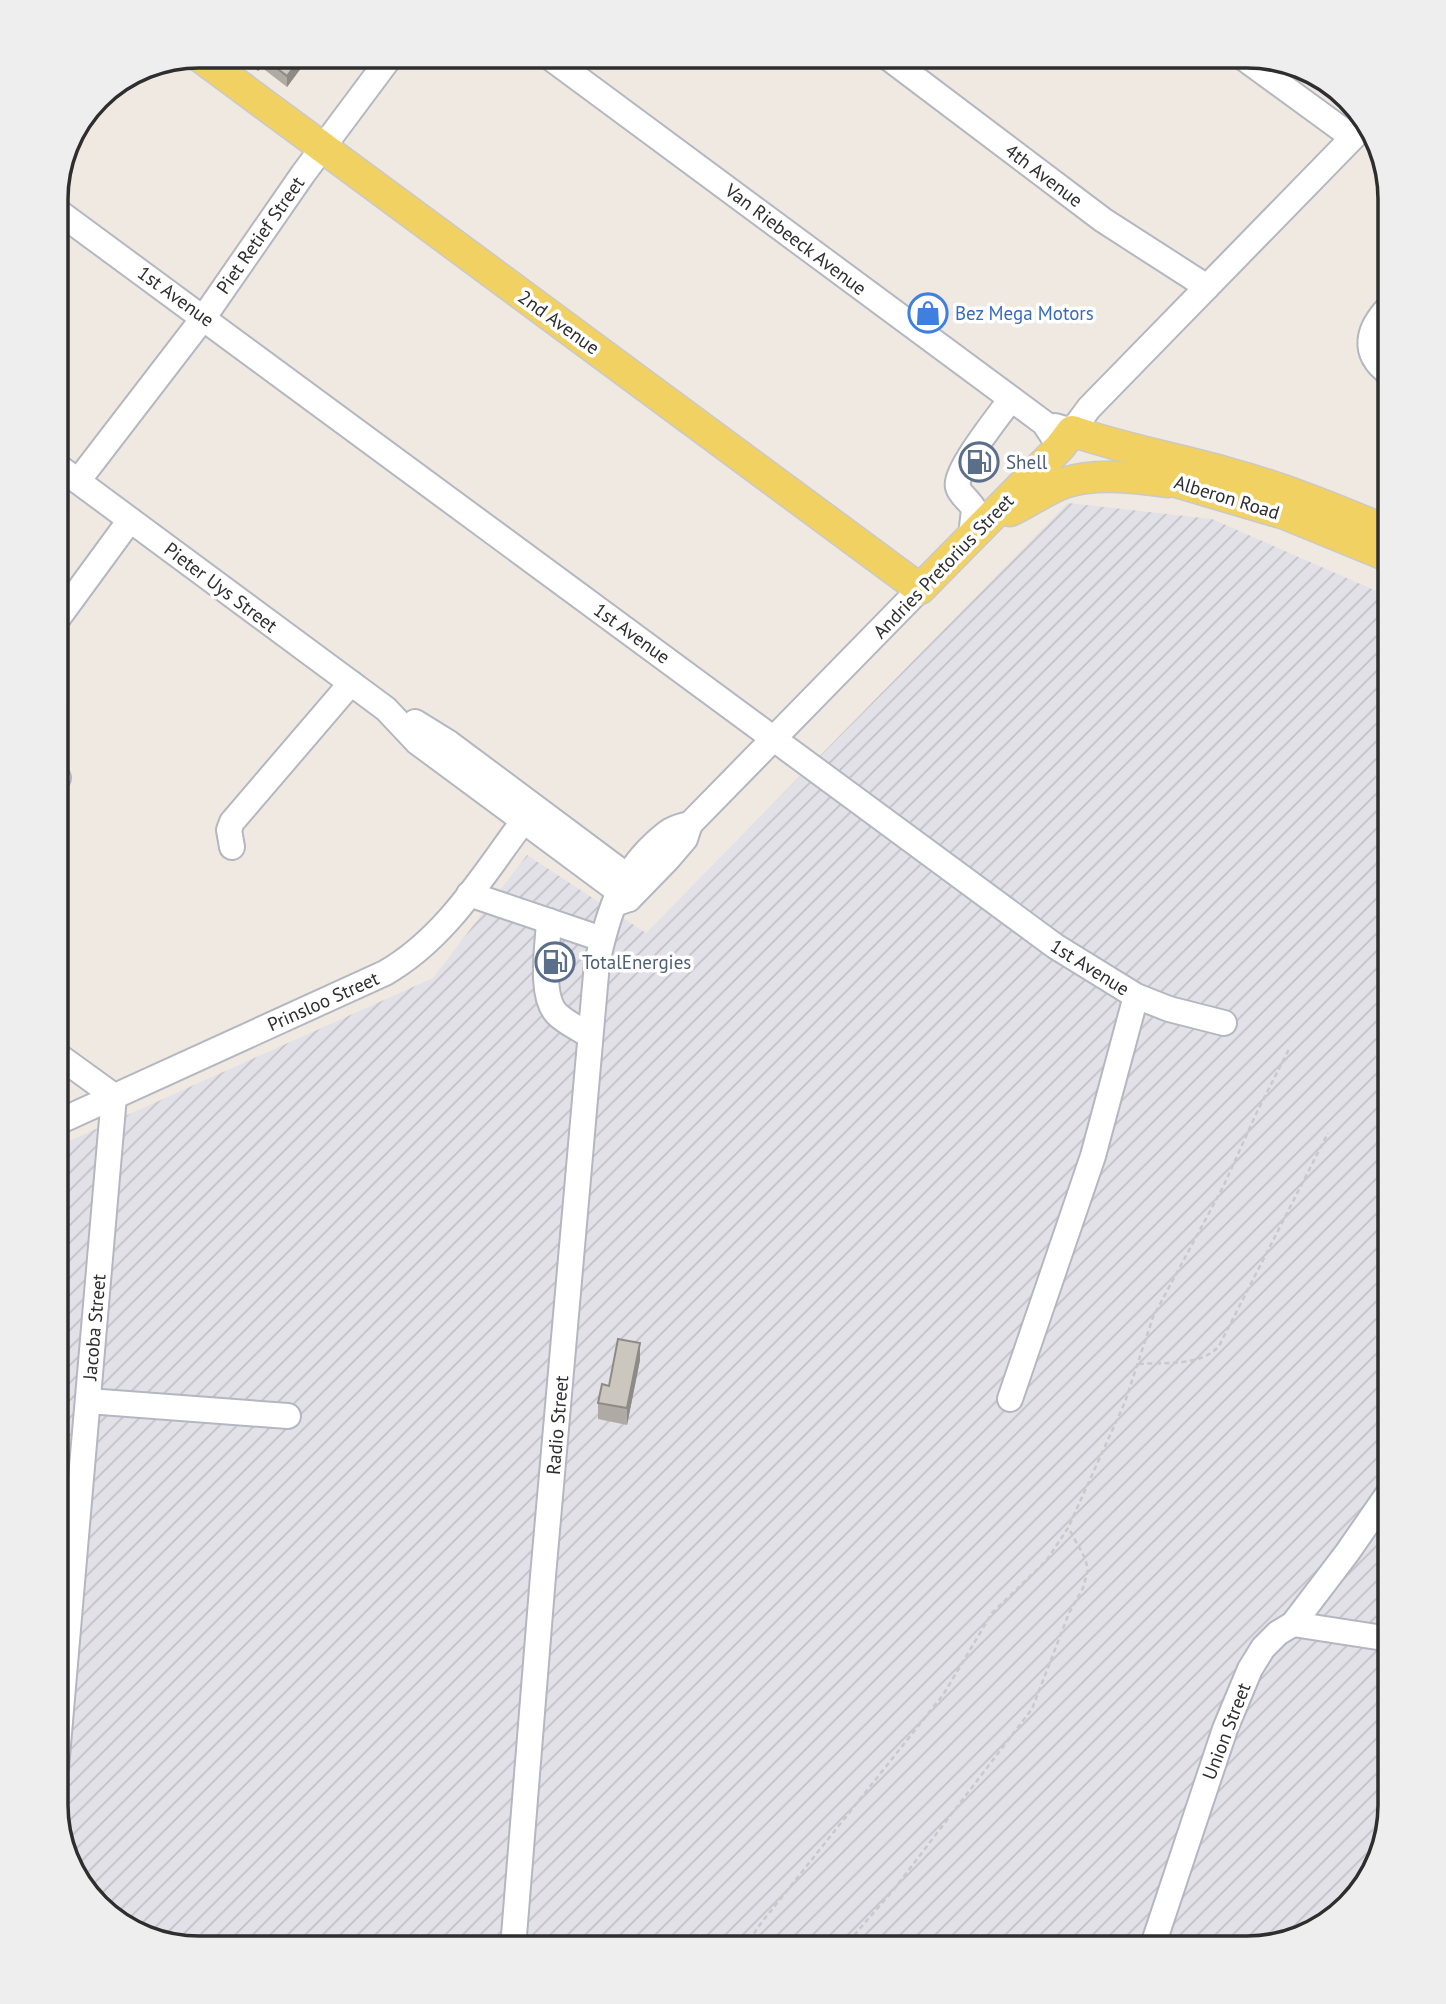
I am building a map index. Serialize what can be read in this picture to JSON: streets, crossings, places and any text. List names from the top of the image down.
{
  "streets": {
    "main road": ["2nd Avenue", "Alberon Road", "Andries Pretorius Street"],
    "street": [
      "4th Avenue",
      "Piet Retief Street",
      "Van Riebeeck Avenue",
      "1st Avenue",
      "Pieter Uys Street",
      "Prinsloo Street",
      "Jacoba Street",
      "Radio Street",
      "Union Street"
    ]
  },
  "crossings": [
    ["4th Avenue", "Andries Pretorius Street"],
    ["Piet Retief Street", "1st Avenue"],
    ["Piet Retief Street", "2nd Avenue"],
    ["Piet Retief Street", "Pieter Uys Street"],
    ["Van Riebeeck Avenue", "Alberon Road"],
    ["Van Riebeeck Avenue", "Andries Pretorius Street"],
    ["1st Avenue", "Andries Pretorius Street"],
    ["2nd Avenue", "Andries Pretorius Street"],
    ["Alberon Road", "Andries Pretorius Street"],
    ["Andries Pretorius Street", "Pieter Uys Street"],
    ["Andries Pretorius Street", "Radio Street"],
    ["Pieter Uys Street", "Prinsloo Street"],
    ["Pieter Uys Street", "Radio Street"],
    ["Prinsloo Street", "Jacoba Street"]
  ],
  "places": {
    "shop": ["Bez Mega Motors"],
    "fuel station": ["Shell", "TotalEnergies"]
  }
}
